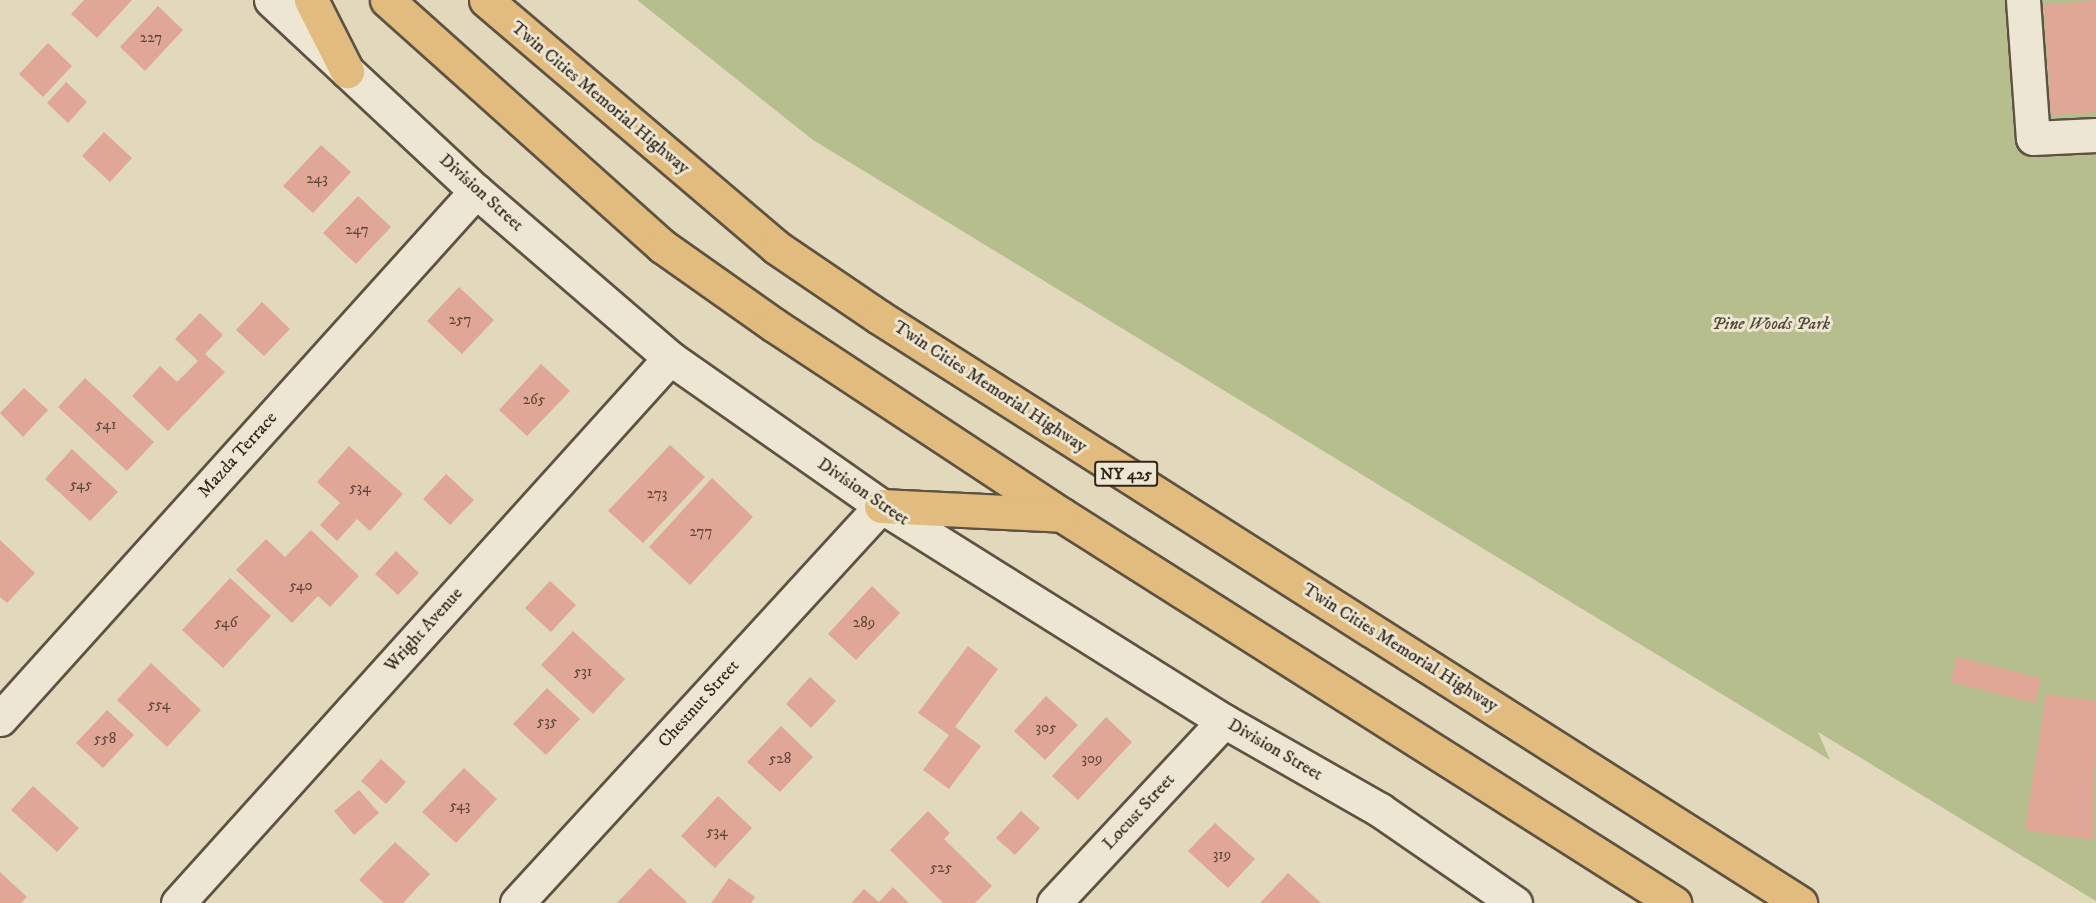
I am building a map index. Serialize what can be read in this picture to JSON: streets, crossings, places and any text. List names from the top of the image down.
{
  "streets": {
    "main road": ["Twin Cities Memorial Highway", "NY 425"],
    "street": [
      "Division Street",
      "Mazda Terrace",
      "Wright Avenue",
      "Chestnut Street",
      "Locust Street"
    ]
  },
  "crossings": [
    ["Division Street", "Mazda Terrace"],
    ["Division Street", "Wright Avenue"],
    ["Division Street", "Chestnut Street"],
    ["Division Street", "Locust Street"]
  ],
  "parks": ["Pine Woods Park"],
  "house_numbers": [
    "227",
    "243",
    "247",
    "257",
    "265",
    "541",
    "545",
    "534",
    "273",
    "277",
    "540",
    "546",
    "289",
    "531",
    "554",
    "535",
    "305",
    "558",
    "528",
    "309",
    "543",
    "534",
    "319",
    "525"
  ]
}
